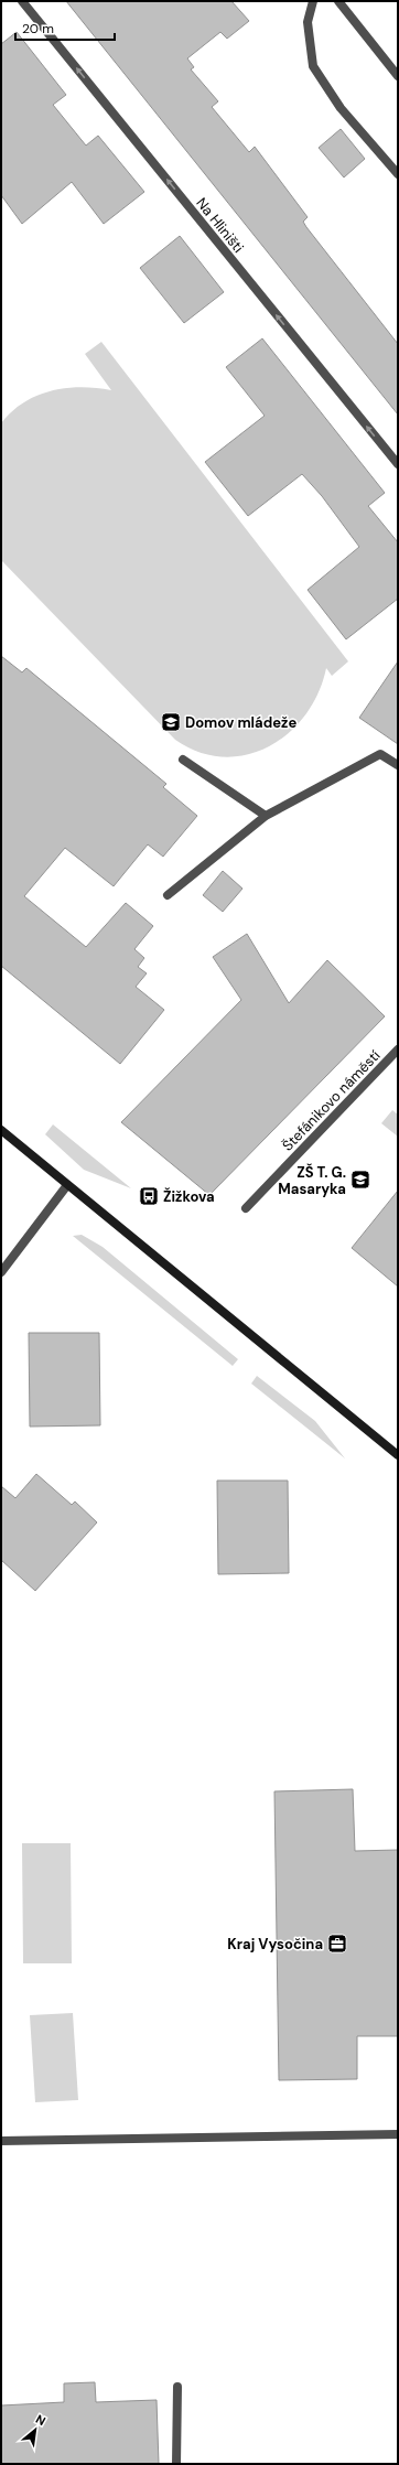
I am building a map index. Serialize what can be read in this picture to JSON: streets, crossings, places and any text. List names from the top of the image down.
{
  "streets": {
    "street": ["Na Hliništi", "Štefánikovo náměstí"]
  },
  "one_way": ["Na Hliništi"],
  "places": {
    "school or university": ["Domov mládeže", "ZŠ T. G. Masaryka"],
    "bus stop": ["Žižkova"],
    "office": ["Kraj Vysočina"]
  },
  "scale_bar": "20 m",
  "north": "top right"
}
